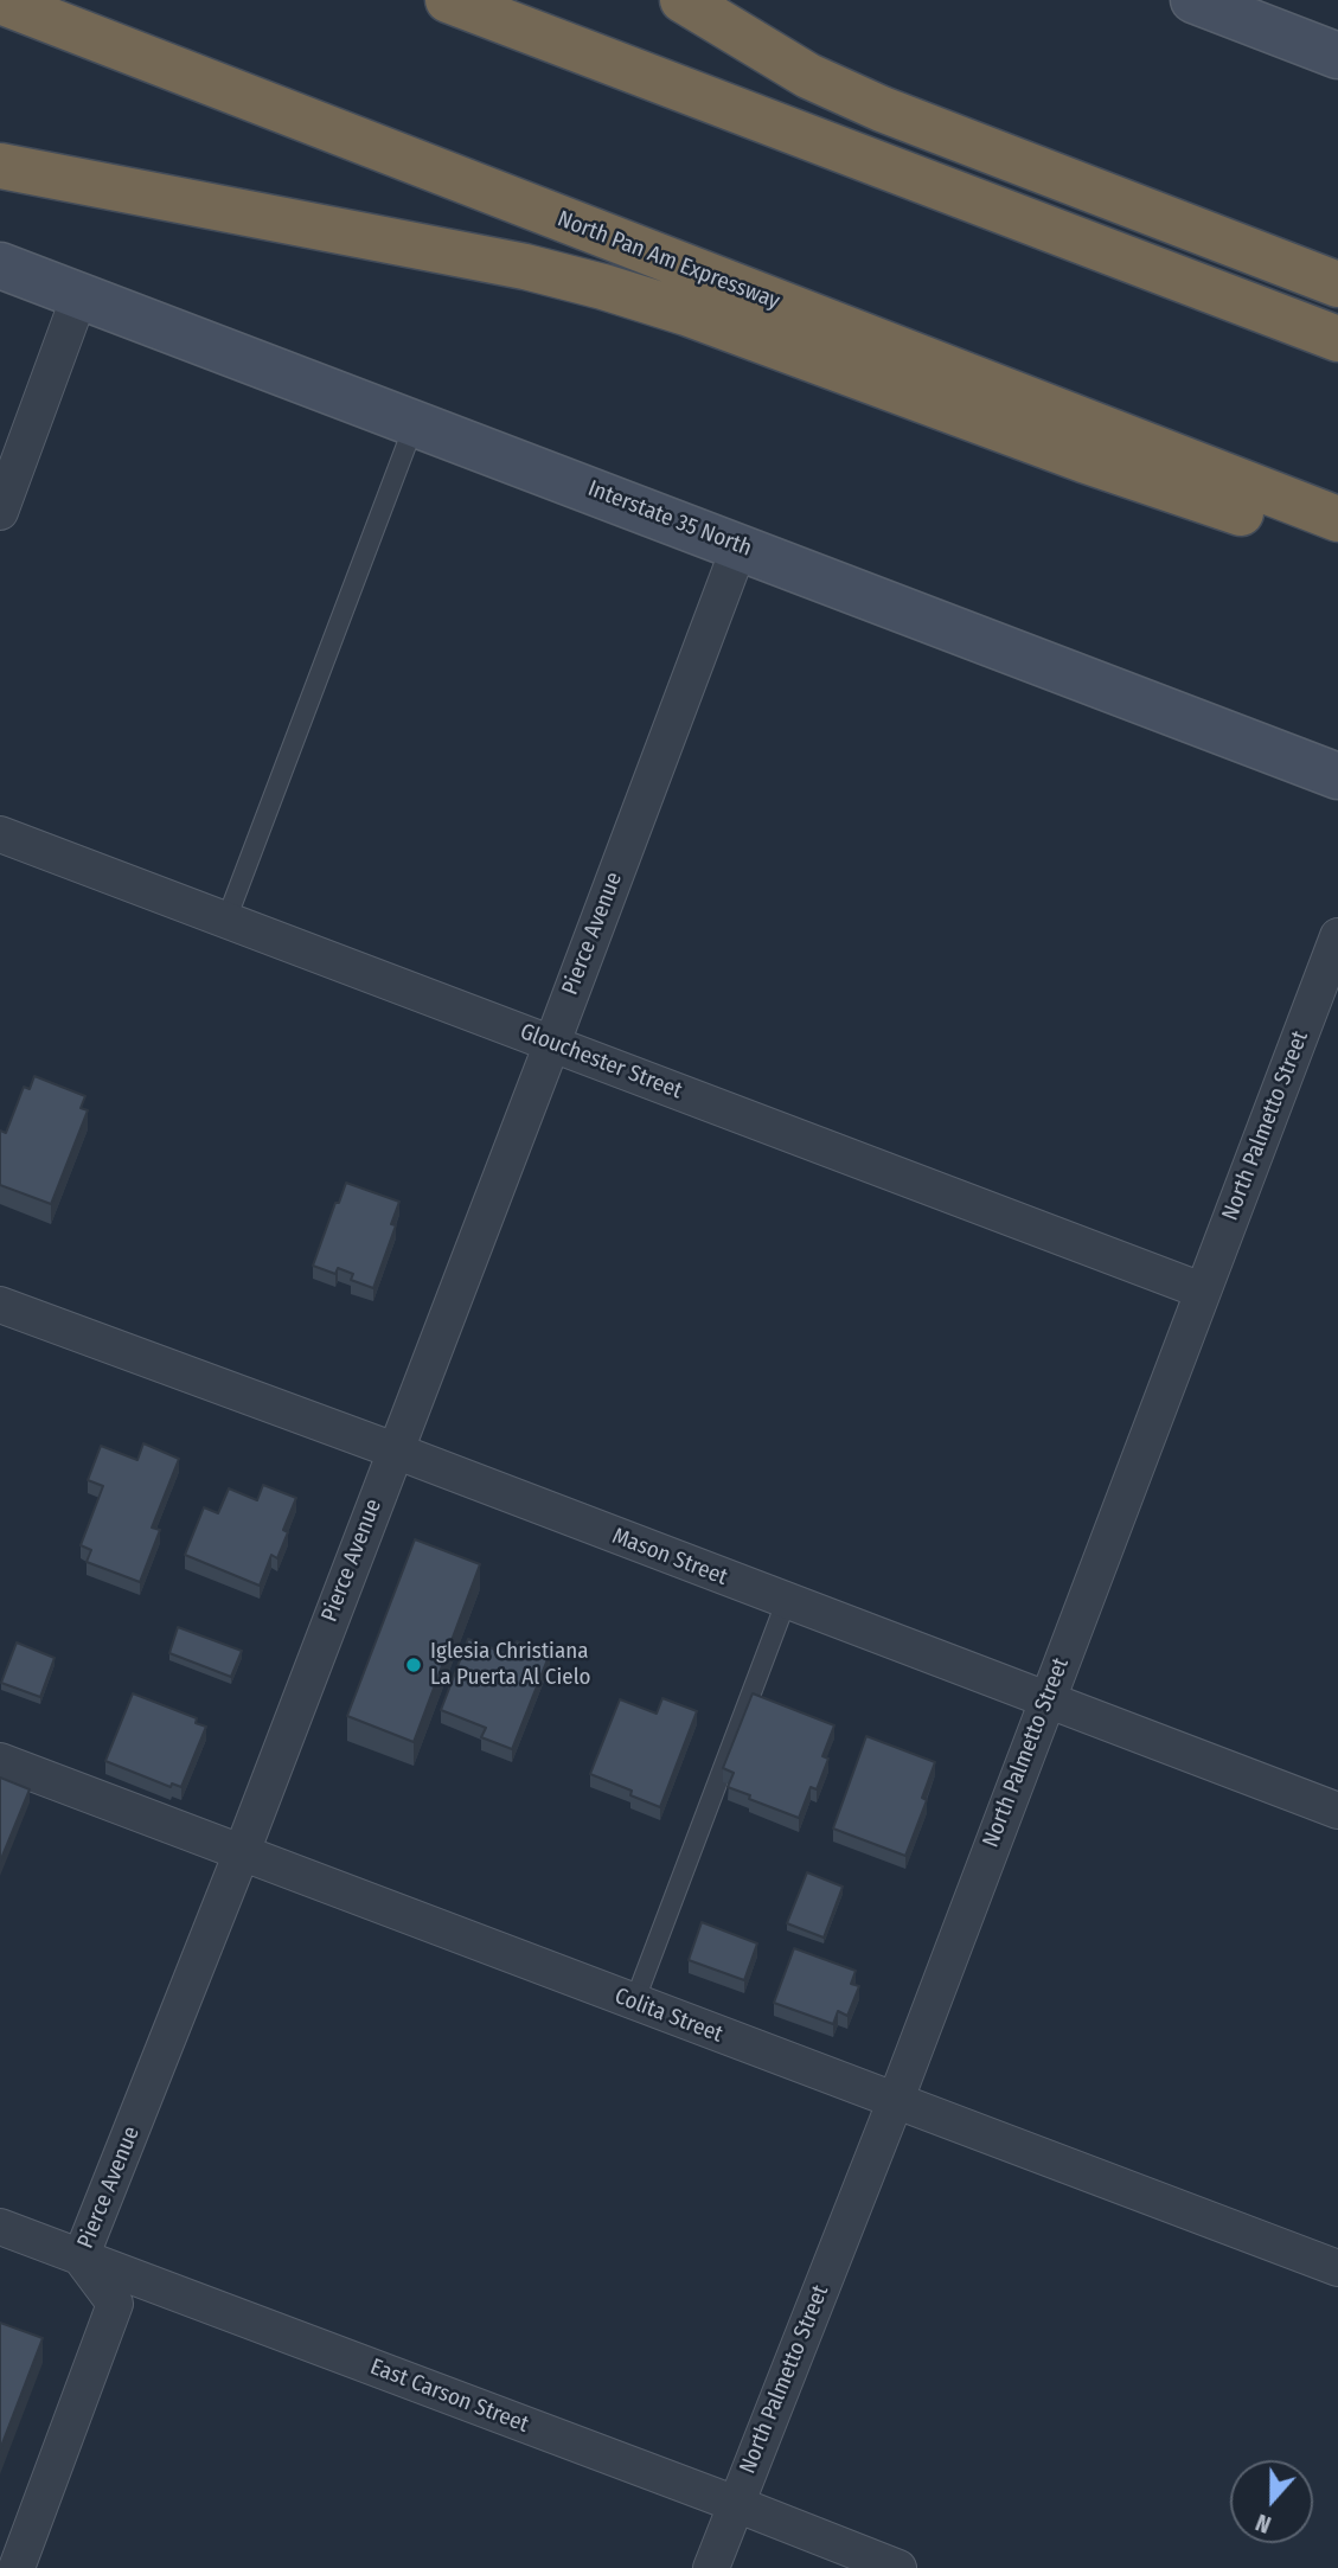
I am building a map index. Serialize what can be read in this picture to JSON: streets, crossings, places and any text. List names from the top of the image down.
{
  "streets": {
    "highway": ["North Pan Am Expressway"],
    "main road": ["Interstate 35 North"],
    "street": [
      "Pierce Avenue",
      "Glouchester Street",
      "North Palmetto Street",
      "Mason Street",
      "Colita Street",
      "East Carson Street"
    ]
  },
  "crossings": [
    ["Interstate 35 North", "Pierce Avenue"],
    ["Pierce Avenue", "Glouchester Street"],
    ["Pierce Avenue", "Mason Street"],
    ["Pierce Avenue", "Colita Street"],
    ["Pierce Avenue", "East Carson Street"],
    ["Glouchester Street", "North Palmetto Street"],
    ["North Palmetto Street", "Mason Street"],
    ["North Palmetto Street", "Colita Street"],
    ["North Palmetto Street", "East Carson Street"]
  ],
  "places": ["Iglesia Christiana La Puerta Al Cielo"],
  "north": "bottom"
}
